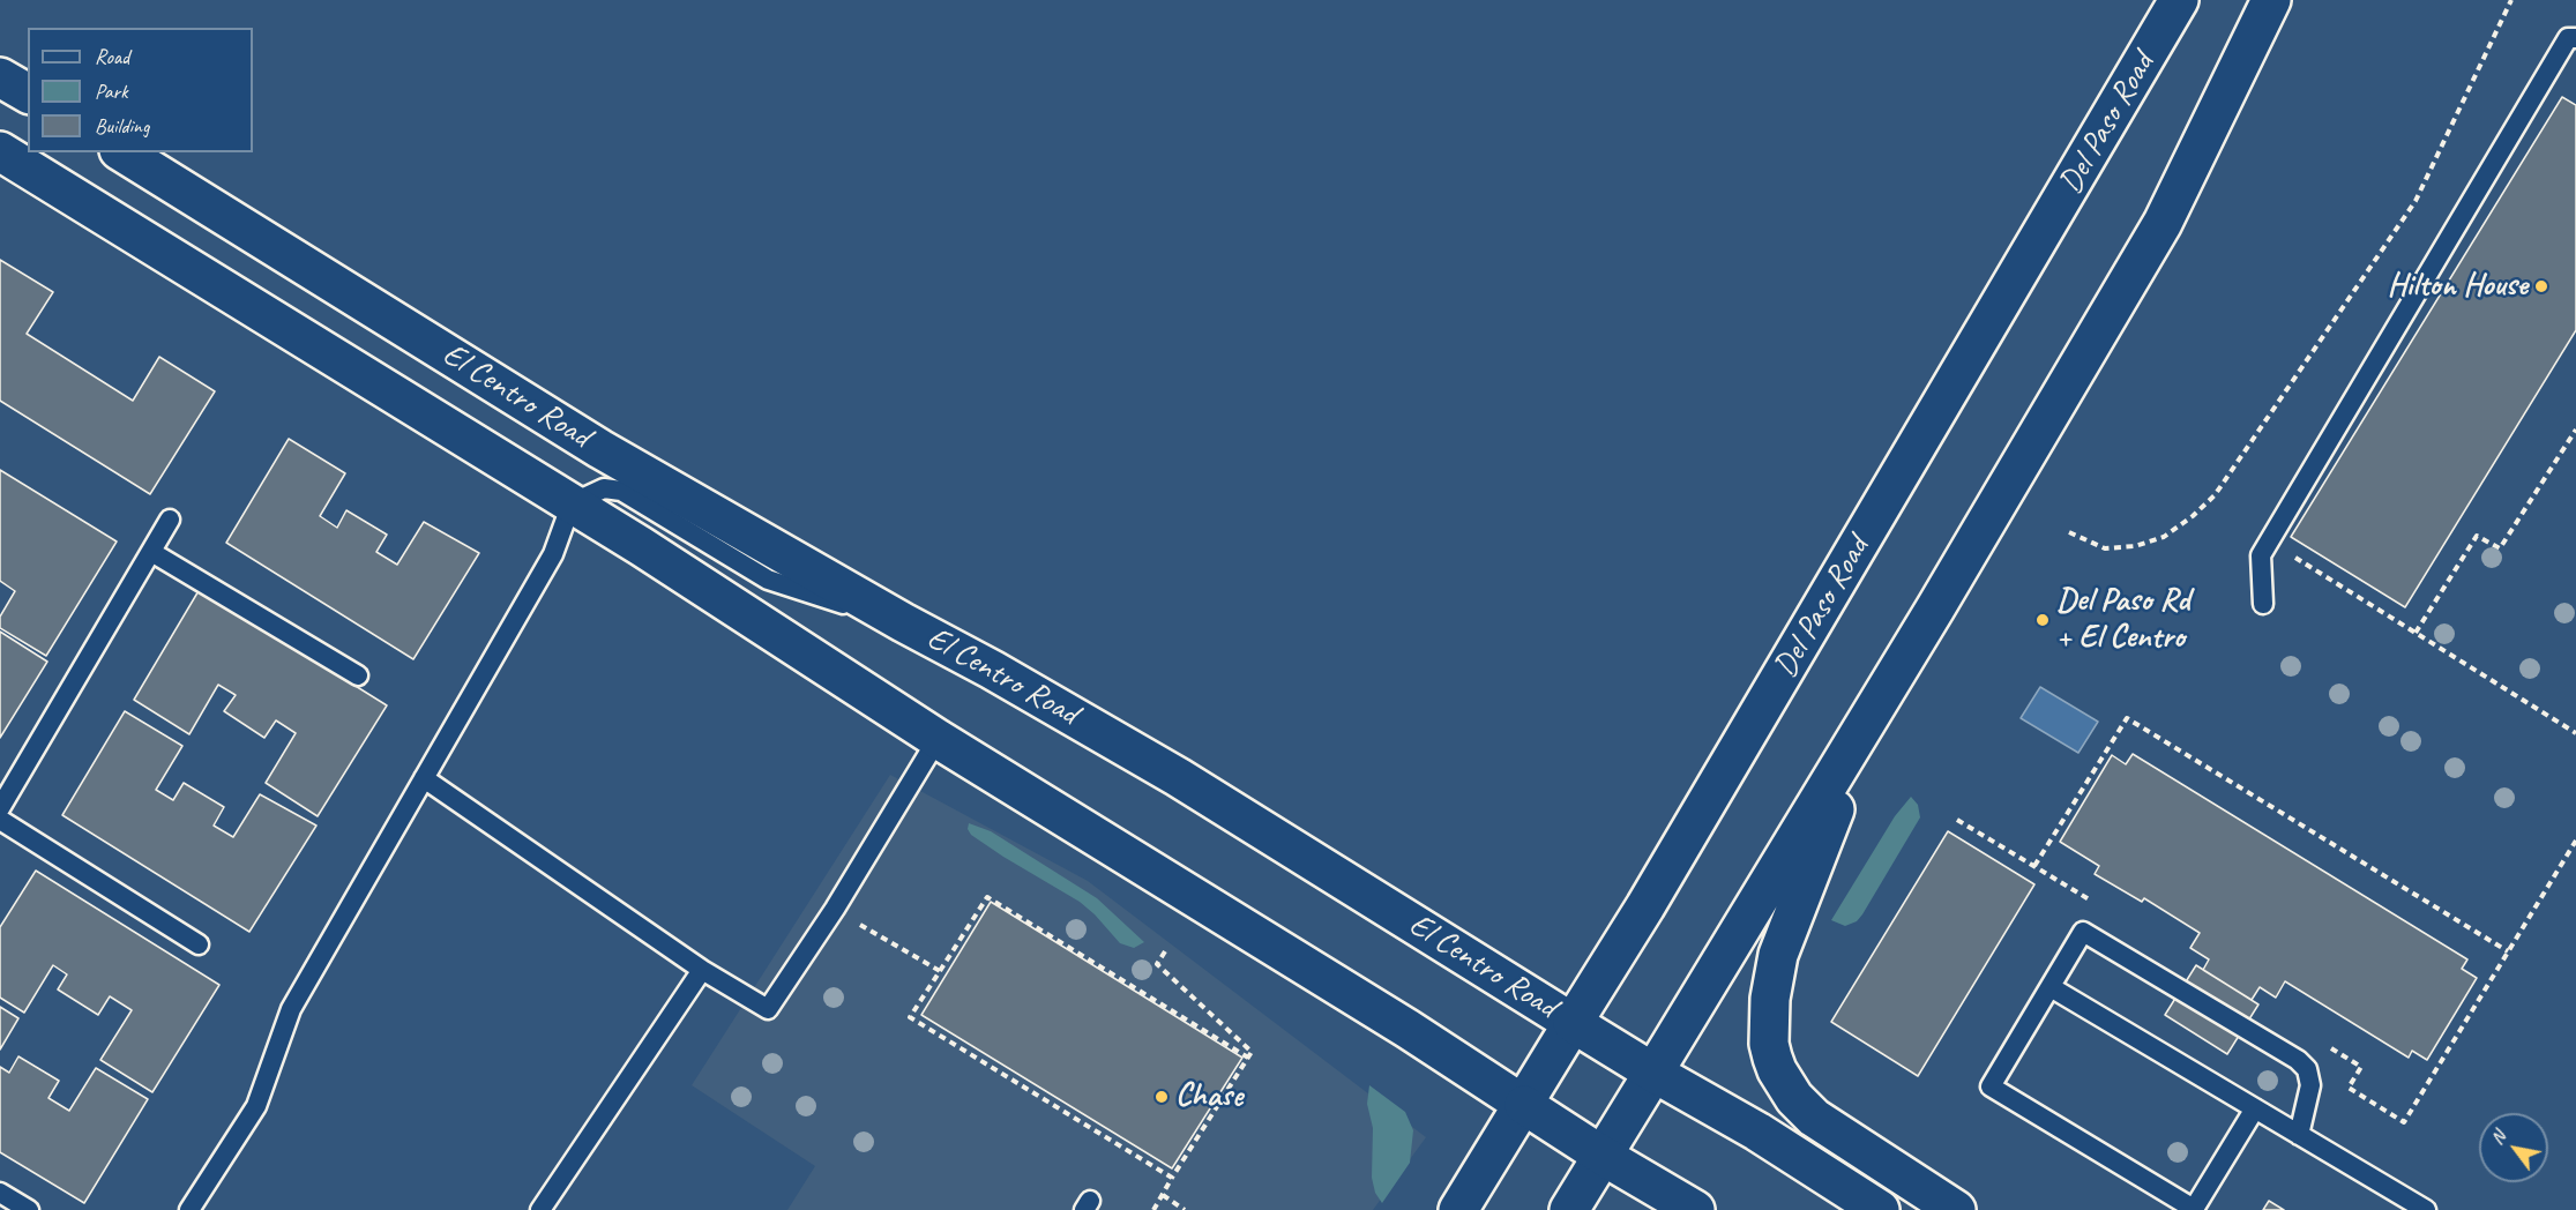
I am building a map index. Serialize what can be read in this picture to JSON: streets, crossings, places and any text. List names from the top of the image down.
{
  "streets": {
    "street": ["Del Paso Road", "El Centro Road"]
  },
  "crossings": [
    ["Del Paso Road", "El Centro Road"]
  ],
  "places": ["Hilton House", "Del Paso Rd + El Centro", "Chase"],
  "legend": ["Road", "Park", "Building"],
  "north": "top left"
}
